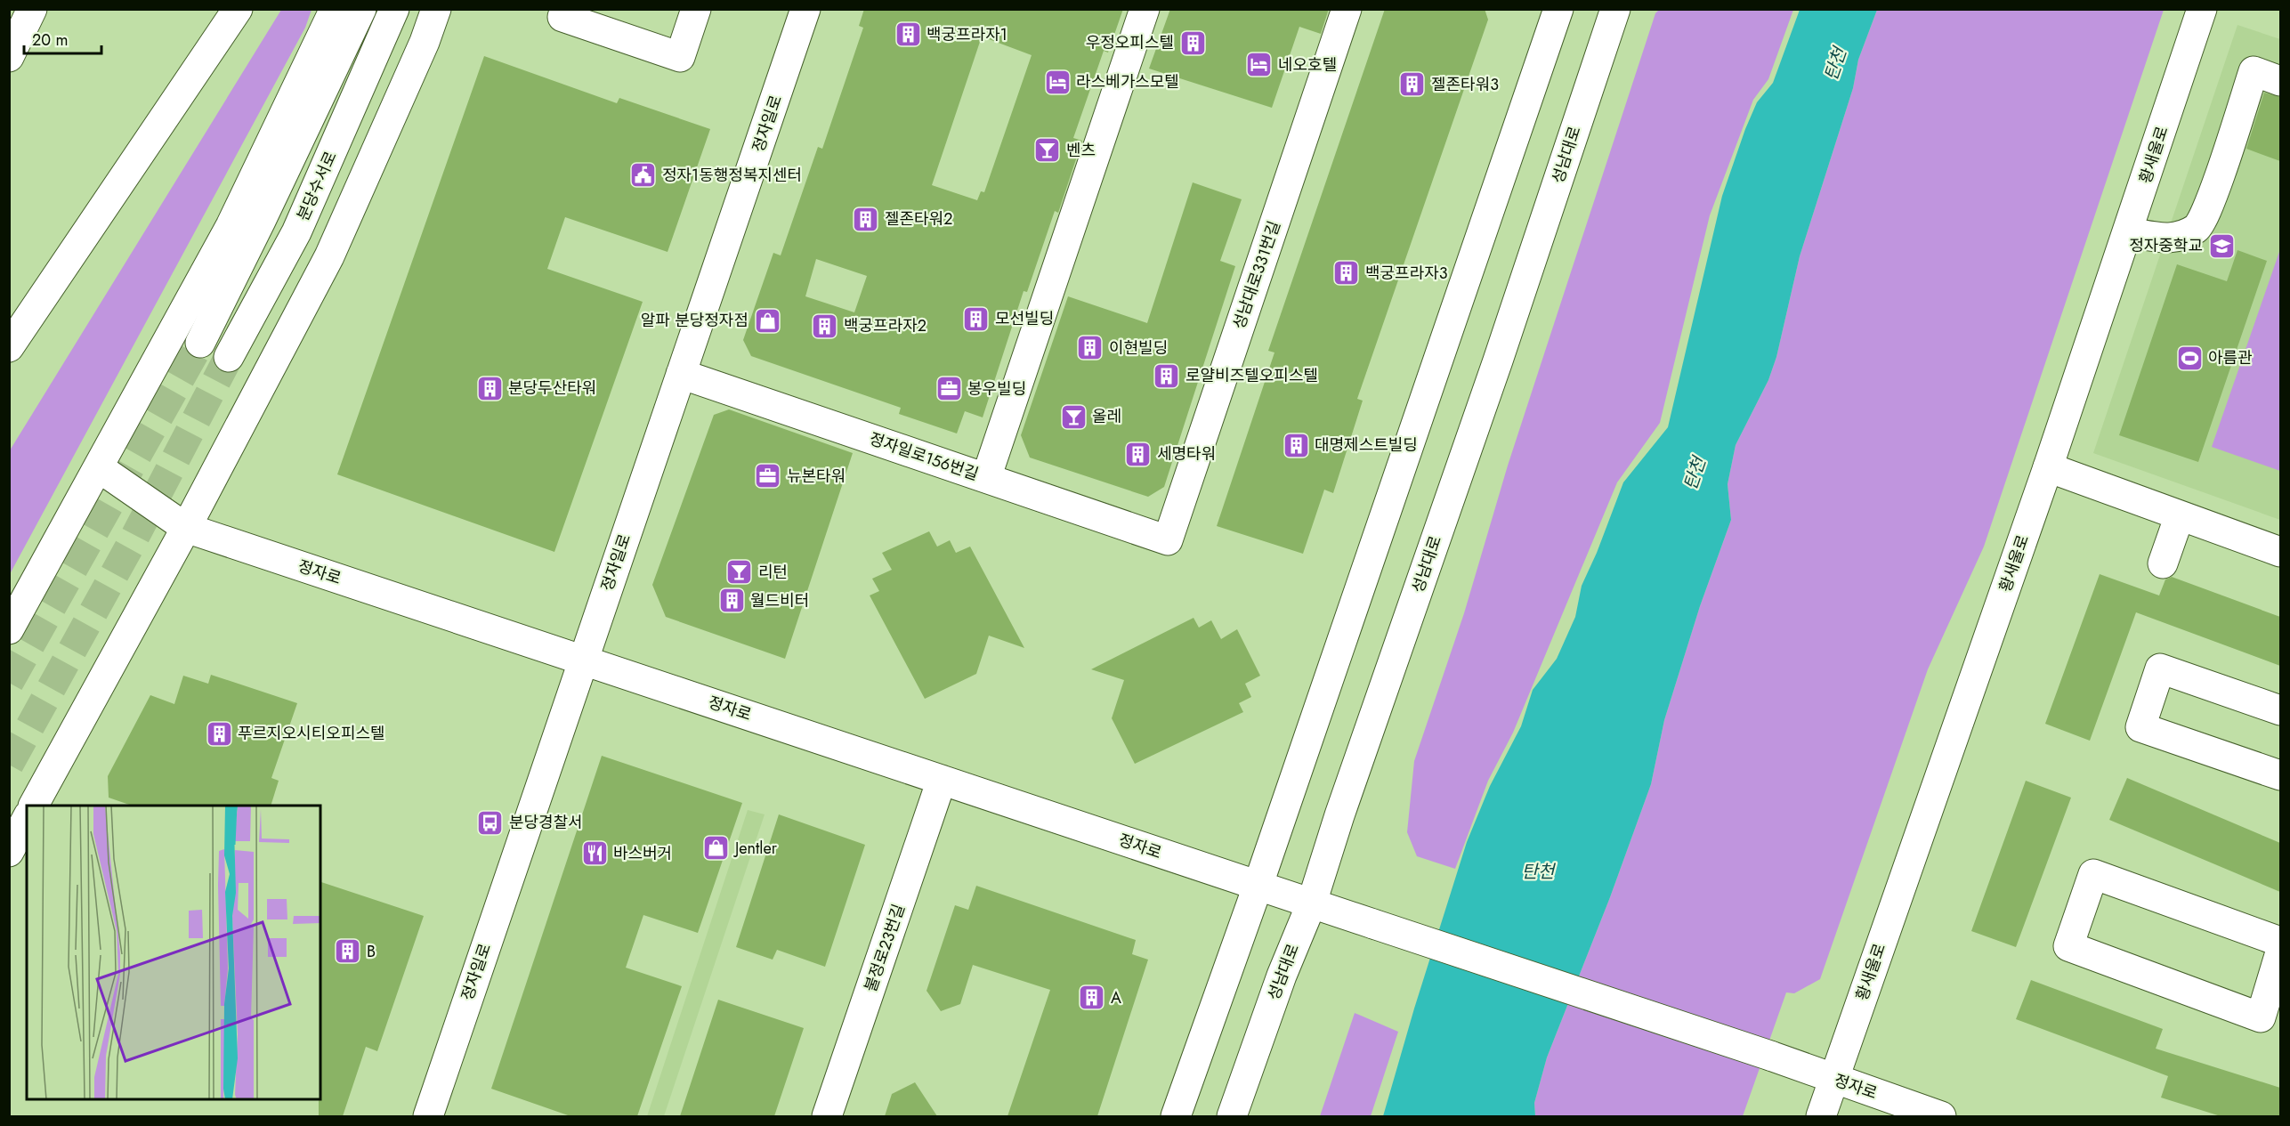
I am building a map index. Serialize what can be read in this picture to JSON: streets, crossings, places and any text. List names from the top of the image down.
{
  "streets": {
    "main road": [
      "정자일로",
      "성남대로",
      "황새울로",
      "분당수서로",
      "성남대로331번길",
      "정자일로156번길",
      "정자로",
      "불정로23번길"
    ]
  },
  "crossings": [
    ["정자일로", "정자일로156번길"],
    ["정자일로", "정자로"],
    ["성남대로", "정자로"],
    ["황새울로", "정자로"],
    ["성남대로331번길", "정자일로156번길"],
    ["정자로", "불정로23번길"]
  ],
  "water": ["탄천"],
  "places": {
    "building": [
      "백궁프라자1",
      "우정오피스텔",
      "젤존타워3",
      "젤존타워2",
      "백궁프라자3",
      "모선빌딩",
      "백궁프라자2",
      "이현빌딩",
      "로얄비즈텔오피스텔",
      "분당두산타워",
      "대명제스트빌딩",
      "세명타워",
      "월드비터",
      "푸르지오시티오피스텔",
      "B",
      "A"
    ],
    "hotel": ["네오호텔", "라스베가스모텔"],
    "bar": ["벤츠", "올레", "리턴"],
    "public building": ["정자1동행정복지센터"],
    "school or university": ["정자중학교"],
    "shop": ["알파 분당정자점", "Jentler"],
    "sports": ["아름관"],
    "office": ["봉우빌딩", "뉴본타워"],
    "bus stop": ["분당경찰서"],
    "restaurant": ["바스버거"]
  },
  "scale_bar": "20 m"
}
